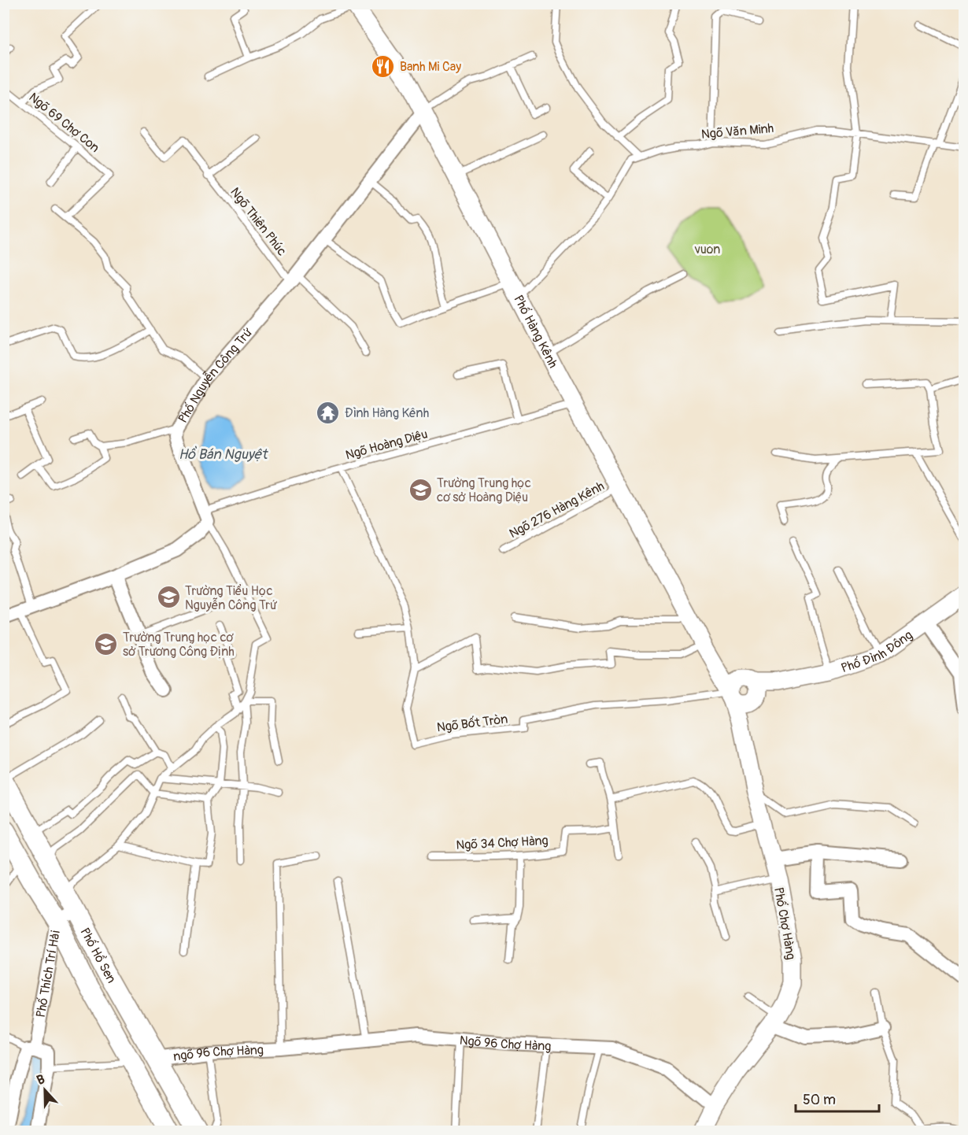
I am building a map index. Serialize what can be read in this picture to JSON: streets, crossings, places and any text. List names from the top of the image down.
{
  "streets": {
    "main road": ["Phố Hồ Sen"],
    "street": [
      "Phố Hàng Kênh",
      "Phố Nguyễn Công Trứ",
      "Phố Đình Đông",
      "Phố Chợ Hàng",
      "Phố Thích Trí Hải",
      "Ngõ 96 Chợ Hàng",
      "ngõ 96 Chợ Hàng"
    ],
    "lane": [
      "Ngõ 69 Chợ Con",
      "Ngõ Văn Minh",
      "Ngõ Thiên Phúc",
      "Ngõ Hoàng Diệu",
      "Ngõ 276 Hàng Kênh",
      "Ngõ Bốt Tròn",
      "Ngõ 34 Chợ Hàng"
    ]
  },
  "crossings": [
    ["Ngõ Văn Minh", "Phố Hàng Kênh"],
    ["Ngõ Thiên Phúc", "Phố Nguyễn Công Trứ"],
    ["Phố Hàng Kênh", "Phố Nguyễn Công Trứ"],
    ["Phố Hàng Kênh", "Ngõ Hoàng Diệu"],
    ["Phố Hàng Kênh", "Ngõ 276 Hàng Kênh"],
    ["Phố Hàng Kênh", "Phố Đình Đông"],
    ["Phố Hàng Kênh", "Ngõ Bốt Tròn"],
    ["Phố Hàng Kênh", "Phố Chợ Hàng"],
    ["Phố Nguyễn Công Trứ", "Ngõ Hoàng Diệu"],
    ["Ngõ Hoàng Diệu", "Ngõ Bốt Tròn"],
    ["Phố Đình Đông", "Ngõ Bốt Tròn"],
    ["Phố Đình Đông", "Phố Chợ Hàng"],
    ["Ngõ Bốt Tròn", "Phố Chợ Hàng"],
    ["Phố Chợ Hàng", "Ngõ 96 Chợ Hàng"],
    ["Phố Hồ Sen", "Phố Thích Trí Hải"],
    ["Phố Hồ Sen", "ngõ 96 Chợ Hàng"],
    ["Ngõ 96 Chợ Hàng", "ngõ 96 Chợ Hàng"]
  ],
  "water": ["Hồ Bán Nguyệt"],
  "parks": ["vuon"],
  "places": {
    "restaurant": ["Banh Mi Cay"],
    "temple": ["Đình Hàng Kênh"],
    "school or university": ["Trường Trung học cơ sở Hoàng Diệu", "Trường Tiểu Học Nguyễn Công Trứ", "Trường Trung học cơ sở Trương Công Định"]
  },
  "scale_bar": "50 m",
  "north": "top"
}
